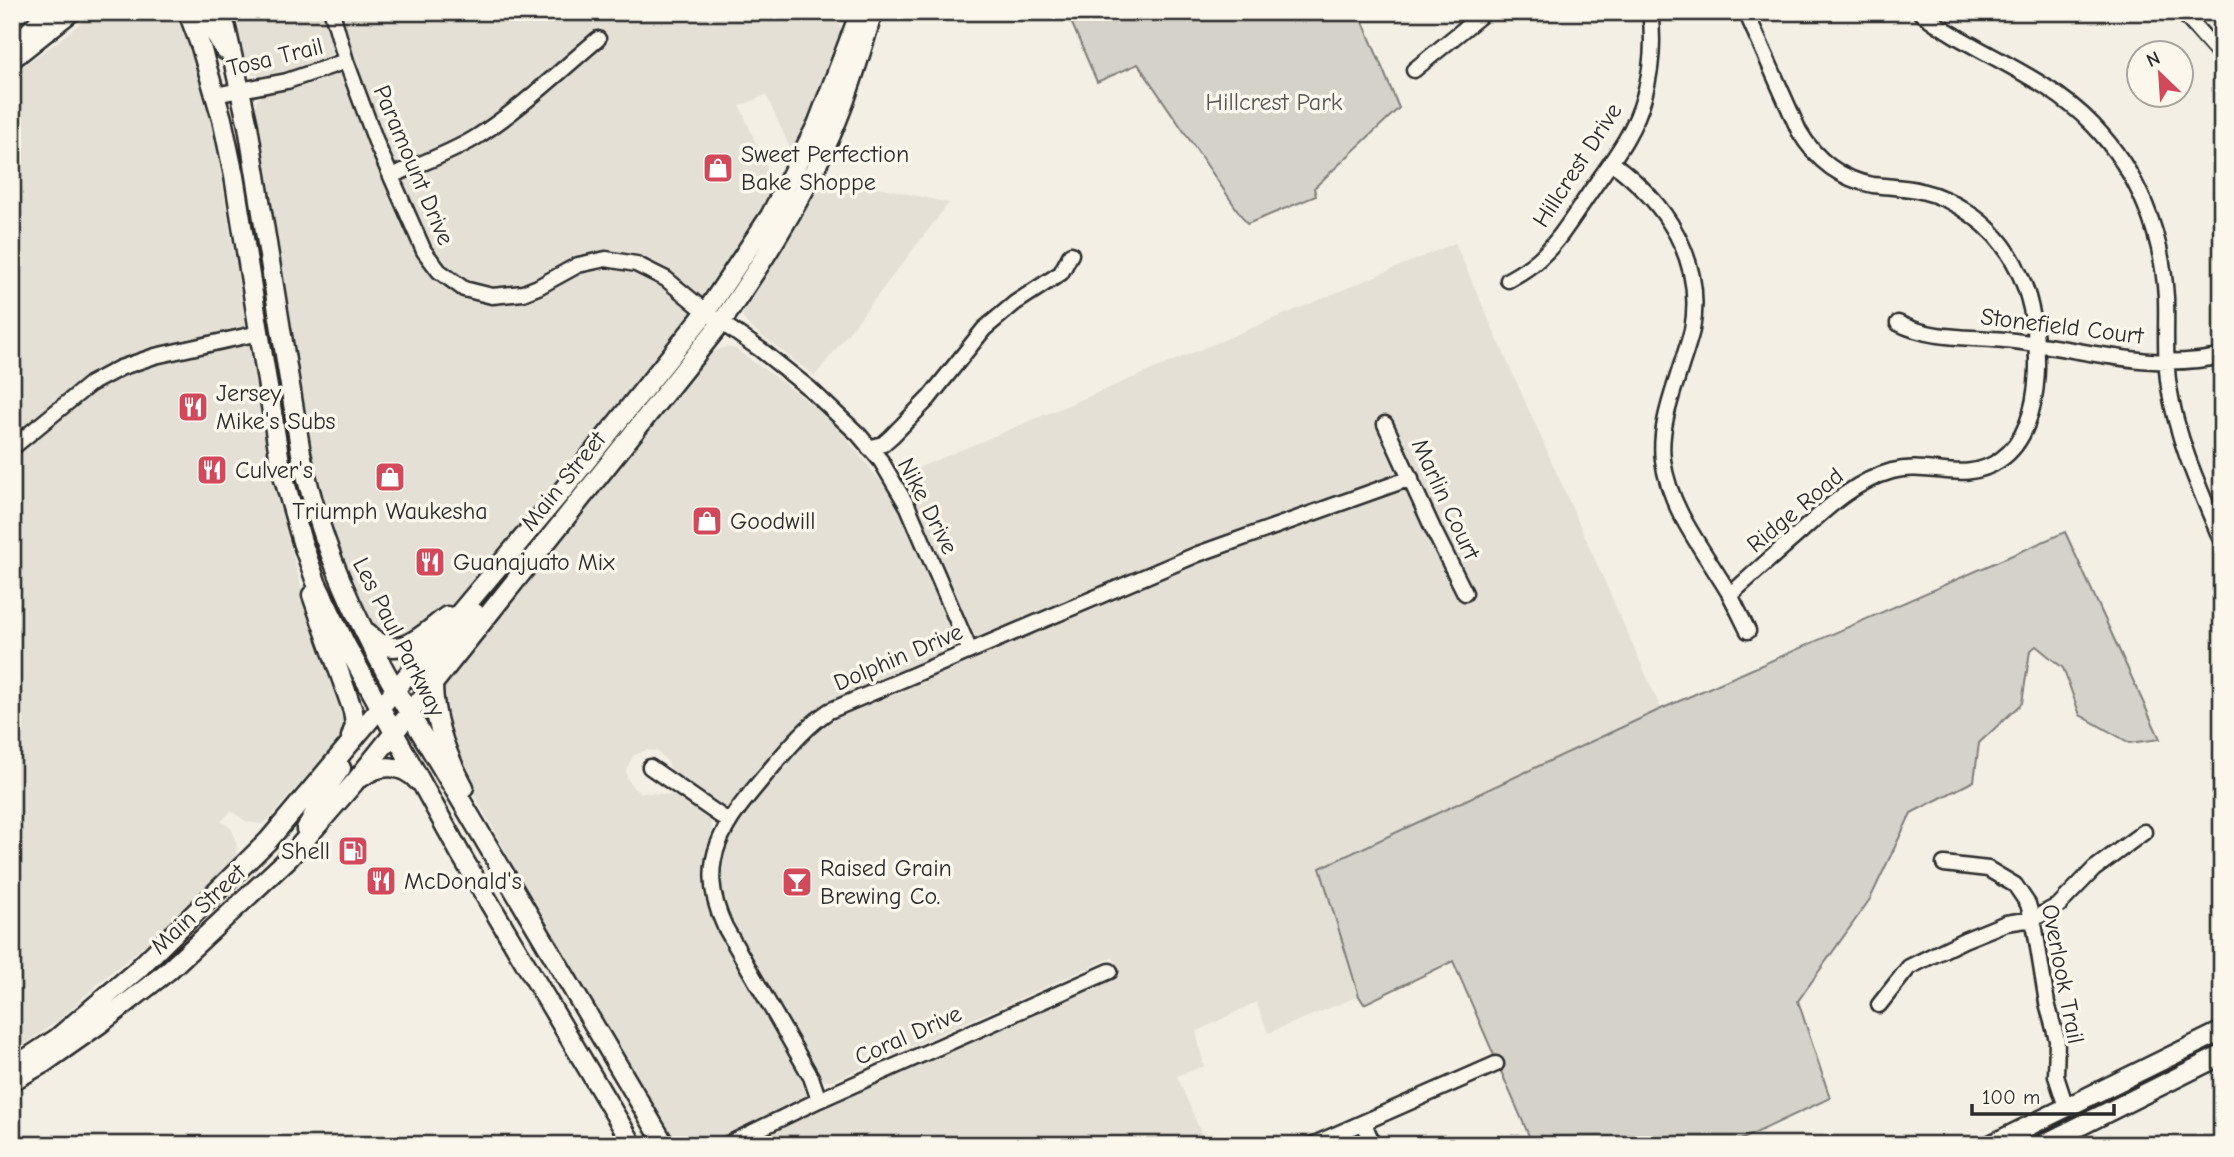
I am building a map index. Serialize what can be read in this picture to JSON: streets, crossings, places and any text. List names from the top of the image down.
{
  "streets": {
    "main road": ["Main Street", "Les Paul Parkway"],
    "street": [
      "Tosa Trail",
      "Paramount Drive",
      "Hillcrest Drive",
      "Stonefield Court",
      "Marlin Court",
      "Nike Drive",
      "Ridge Road",
      "Dolphin Drive",
      "Overlook Trail",
      "Coral Drive"
    ]
  },
  "crossings": [
    ["Tosa Trail", "Paramount Drive"],
    ["Tosa Trail", "Les Paul Parkway"],
    ["Paramount Drive", "Main Street"],
    ["Paramount Drive", "Nike Drive"],
    ["Stonefield Court", "Ridge Road"],
    ["Main Street", "Nike Drive"],
    ["Main Street", "Les Paul Parkway"],
    ["Marlin Court", "Dolphin Drive"],
    ["Nike Drive", "Dolphin Drive"],
    ["Dolphin Drive", "Coral Drive"]
  ],
  "parks": ["Hillcrest Park"],
  "places": {
    "shop": ["Sweet Perfection Bake Shoppe", "Triumph Waukesha", "Goodwill"],
    "restaurant": [
      "Jersey Mike's Subs",
      "Culver's",
      "Guanajuato Mix",
      "McDonald's"
    ],
    "fuel station": ["Shell"],
    "bar": ["Raised Grain Brewing Co."]
  },
  "scale_bar": "100 m",
  "north": "top left"
}
